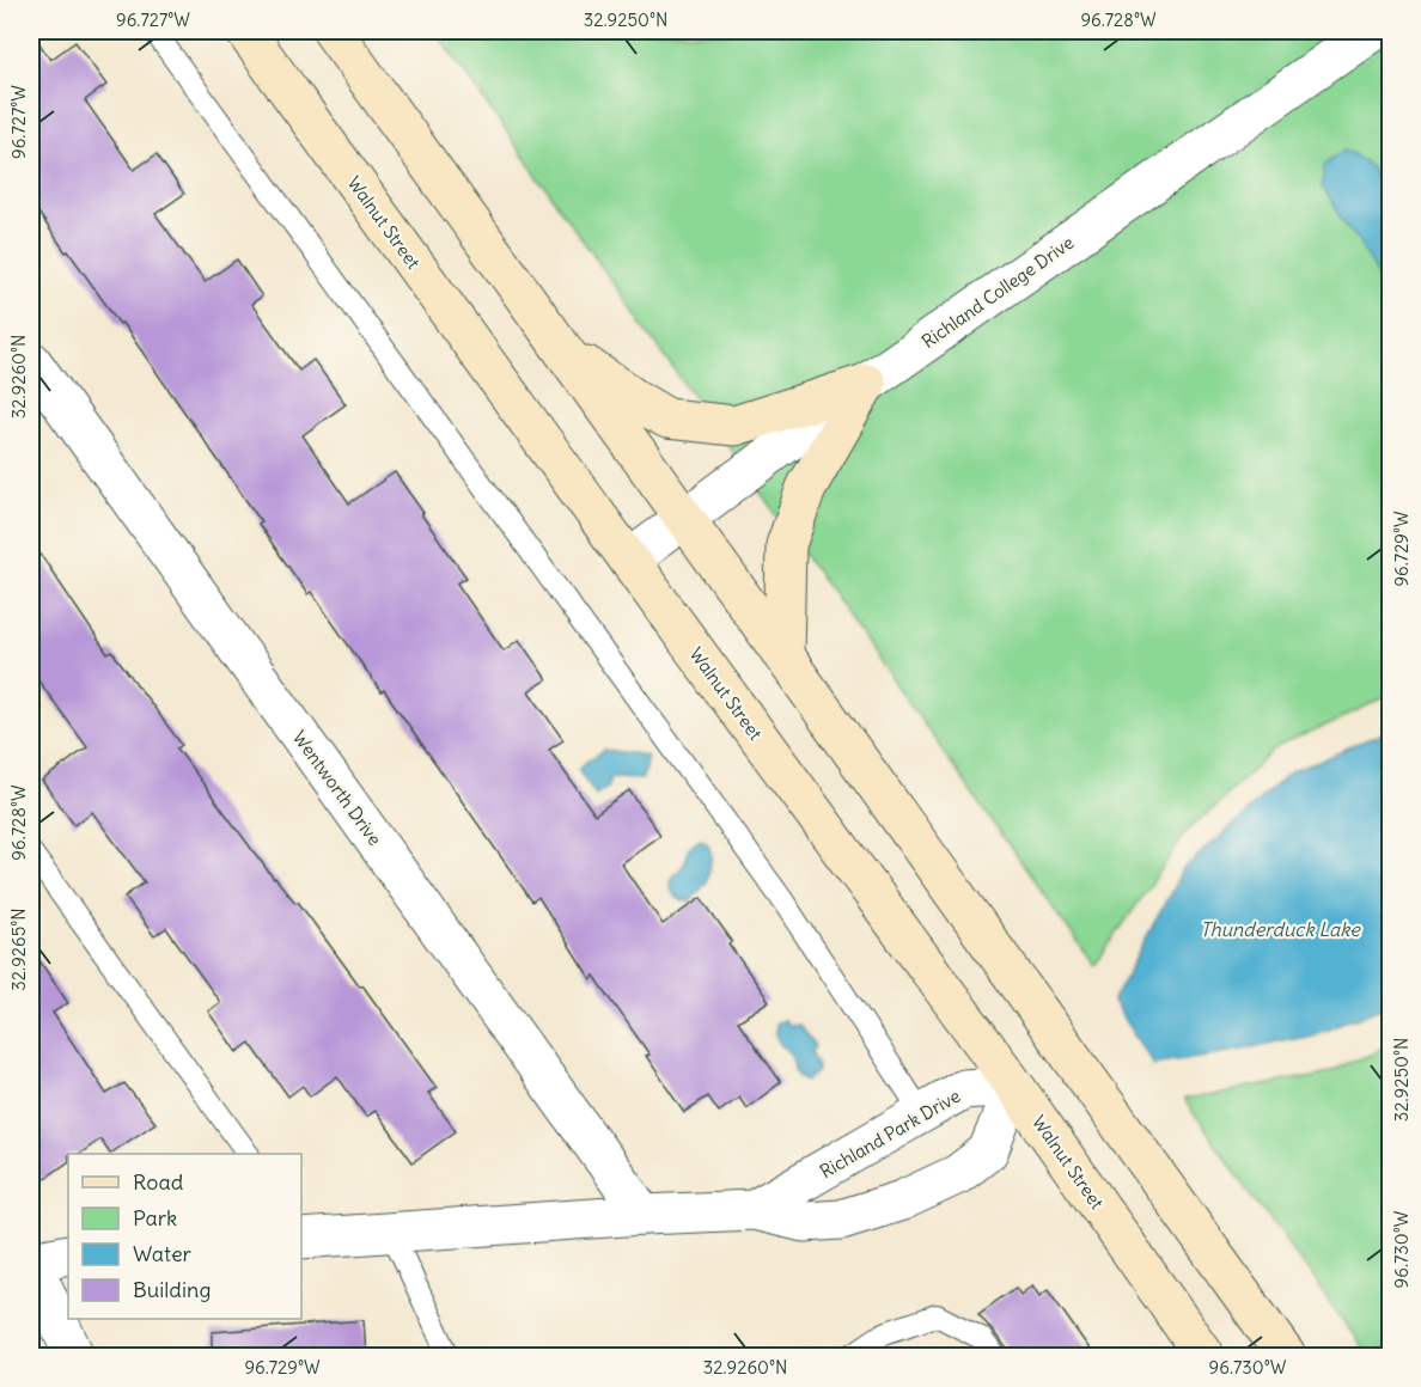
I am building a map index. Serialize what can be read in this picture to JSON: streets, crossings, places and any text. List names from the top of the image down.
{
  "streets": {
    "main road": ["Walnut Street"],
    "street": ["Richland College Drive", "Wentworth Drive", "Richland Park Drive"]
  },
  "crossings": [
    ["Walnut Street", "Richland College Drive"],
    ["Walnut Street", "Richland Park Drive"],
    ["Wentworth Drive", "Richland Park Drive"]
  ],
  "water": ["Thunderduck Lake"],
  "legend": [
    "Road",
    "Park",
    "Water",
    "Building"
  ],
  "coordinates": [
    "96.727°W",
    "32.9250°N",
    "96.728°W",
    "32.9260°N",
    "96.729°W",
    "32.9265°N",
    "96.730°W"
  ]
}
